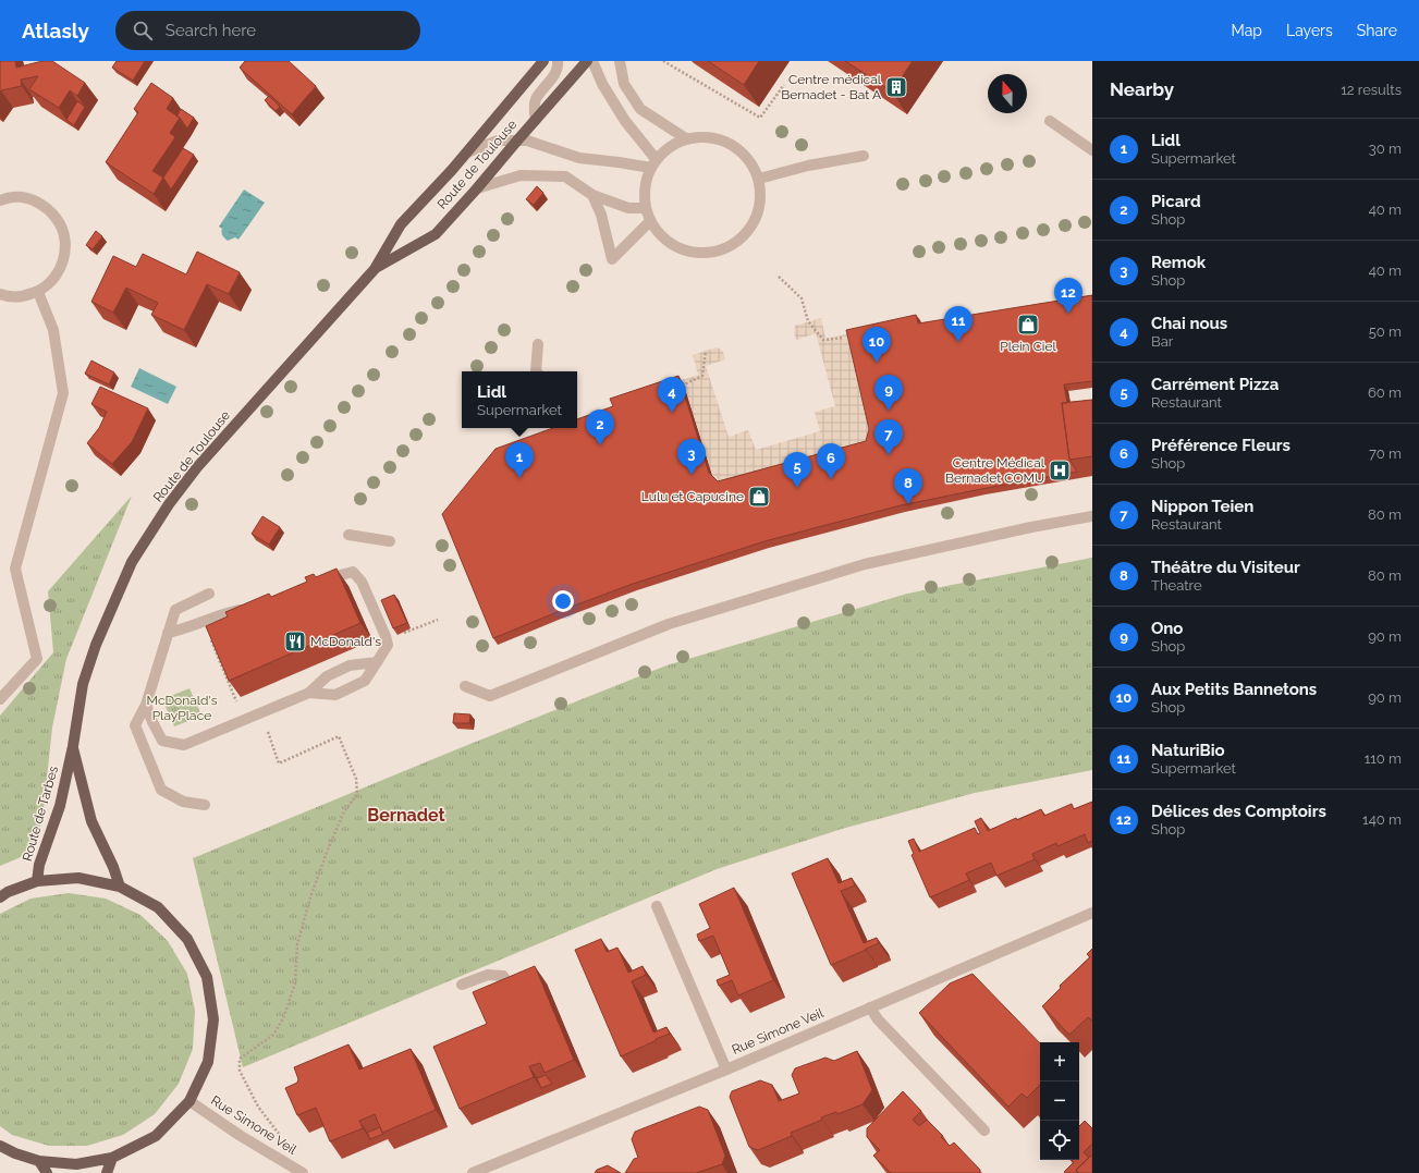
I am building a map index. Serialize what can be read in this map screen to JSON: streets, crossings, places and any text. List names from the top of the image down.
{
  "streets": {
    "main road": ["Route de Toulouse", "Route de Tarbes"],
    "street": ["Rue Simone Veil"]
  },
  "crossings": [
    ["Route de Toulouse", "Route de Tarbes"]
  ],
  "districts": ["Bernadet"],
  "parks": ["McDonald's PlayPlace"],
  "places": {
    "building": ["Centre médical Bernadet - Bat A"],
    "shop": ["Plein Ciel", "Lulu et Capucine"],
    "hospital": ["Centre Médical Bernadet COMU"],
    "restaurant": ["McDonald's"]
  },
  "north": "top",
  "page": {
    "header": "Atlasly",
    "search": "Search here",
    "nav": ["Map", "Layers", "Share"],
    "heading": ["Nearby", "12 results"],
    "list": [
      {
        "mark": "1",
        "name": "Lidl",
        "note": "Supermarket",
        "value": "30 m"
      },
      {
        "mark": "2",
        "name": "Picard",
        "note": "Shop",
        "value": "40 m"
      },
      {
        "mark": "3",
        "name": "Remok",
        "note": "Shop",
        "value": "40 m"
      },
      {
        "mark": "4",
        "name": "Chai nous",
        "note": "Bar",
        "value": "50 m"
      },
      {
        "mark": "5",
        "name": "Carrément Pizza",
        "note": "Restaurant",
        "value": "60 m"
      },
      {
        "mark": "6",
        "name": "Préférence Fleurs",
        "note": "Shop",
        "value": "70 m"
      },
      {
        "mark": "7",
        "name": "Nippon Teien",
        "note": "Restaurant",
        "value": "80 m"
      },
      {
        "mark": "8",
        "name": "Théâtre du Visiteur",
        "note": "Theatre",
        "value": "80 m"
      },
      {
        "mark": "9",
        "name": "Ono",
        "note": "Shop",
        "value": "90 m"
      },
      {
        "mark": "10",
        "name": "Aux Petits Bannetons",
        "note": "Shop",
        "value": "90 m"
      },
      {
        "mark": "11",
        "name": "NaturiBio",
        "note": "Supermarket",
        "value": "110 m"
      },
      {
        "mark": "12",
        "name": "Délices des Comptoirs",
        "note": "Shop",
        "value": "140 m"
      }
    ],
    "pins": [
      "12",
      "11",
      "10",
      "9",
      "4",
      "2",
      "7",
      "3",
      "1",
      "6",
      "5",
      "8"
    ],
    "popup": ["Lidl", "Supermarket"],
    "map_buttons": ["+", "−"]
  }
}
